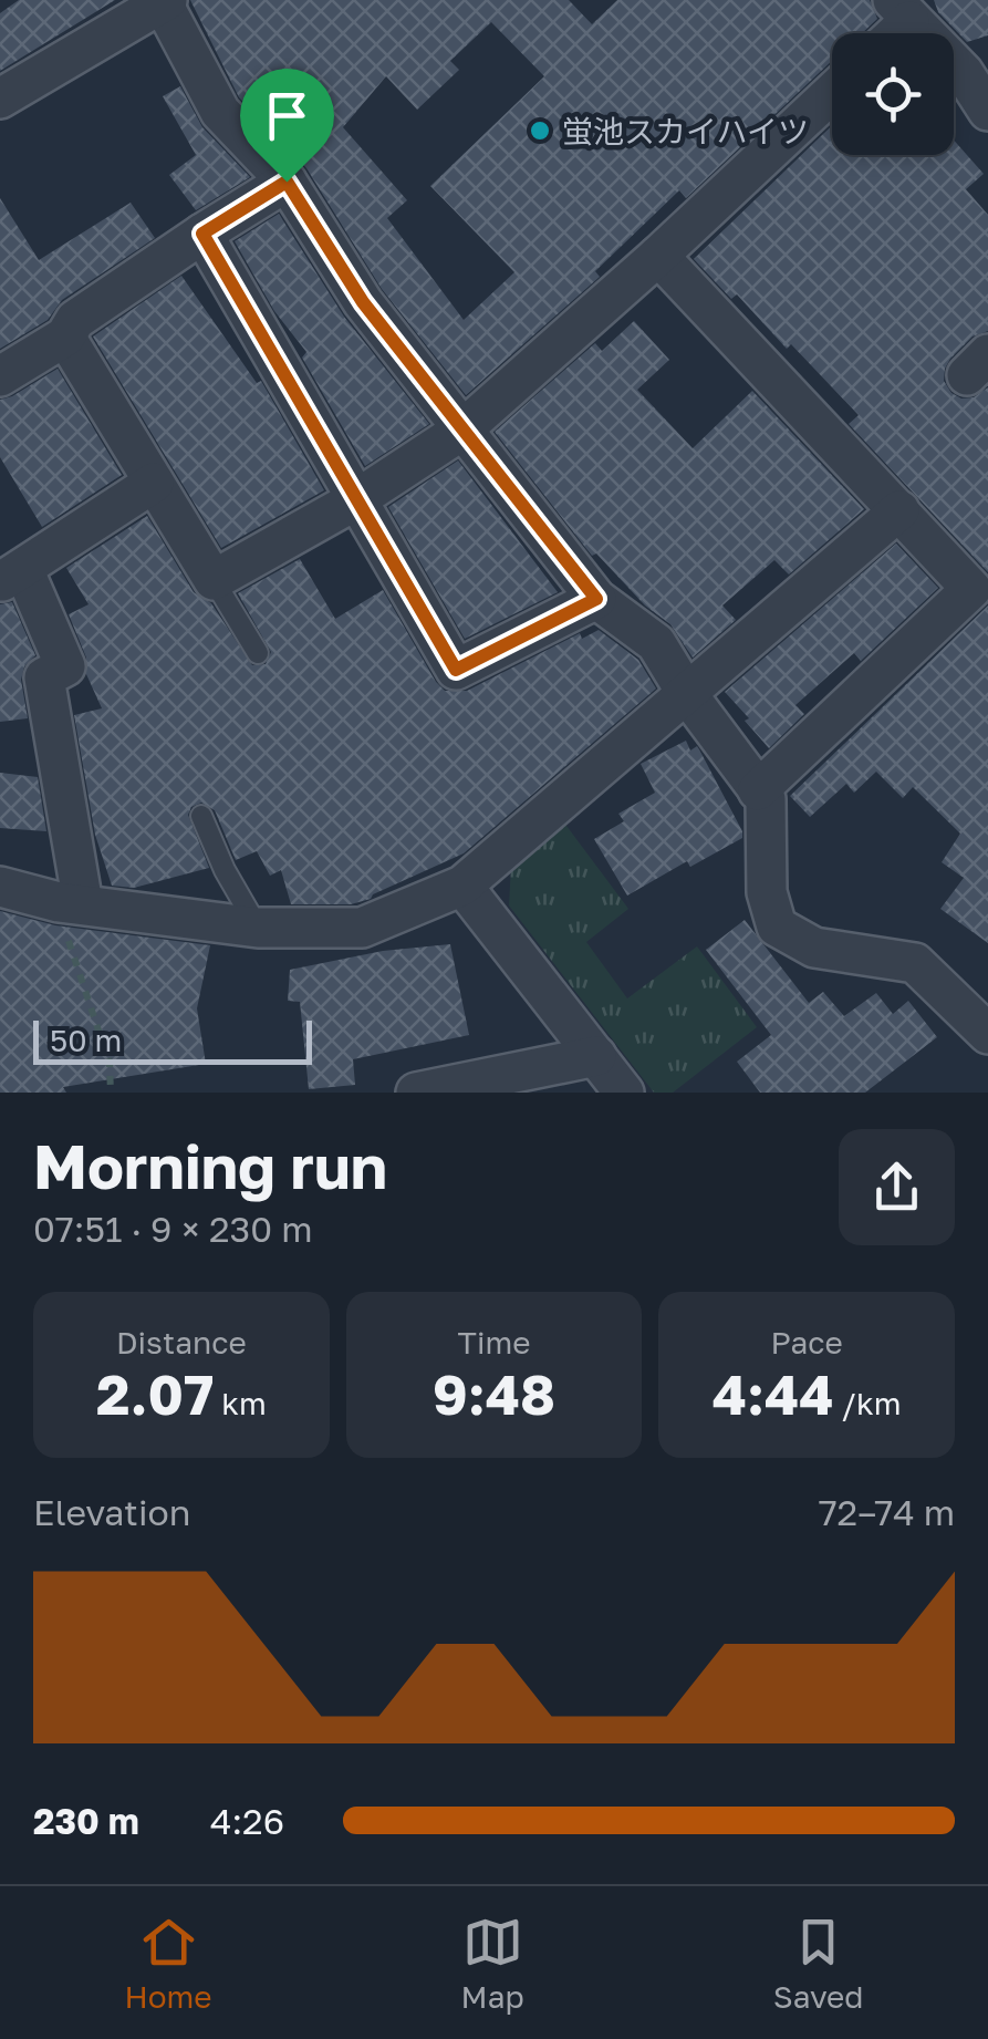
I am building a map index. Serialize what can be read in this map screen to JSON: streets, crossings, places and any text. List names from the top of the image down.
{
  "places": ["蛍池スカイハイツ"],
  "scale_bar": "50 m",
  "page": {
    "scale": "50 m",
    "heading": ["Morning run", "07:51 · 9 × 230 m"],
    "stats": [
      ["Distance", "2.07 km"],
      ["Time", "9:48"],
      ["Pace", "4:44 /km"]
    ],
    "chart": ["Elevation", "72–74 m"],
    "list": [
      {
        "name": "230 m",
        "note": "4:26"
      }
    ],
    "tabs": ["Home", "Map", "Saved"]
  }
}
